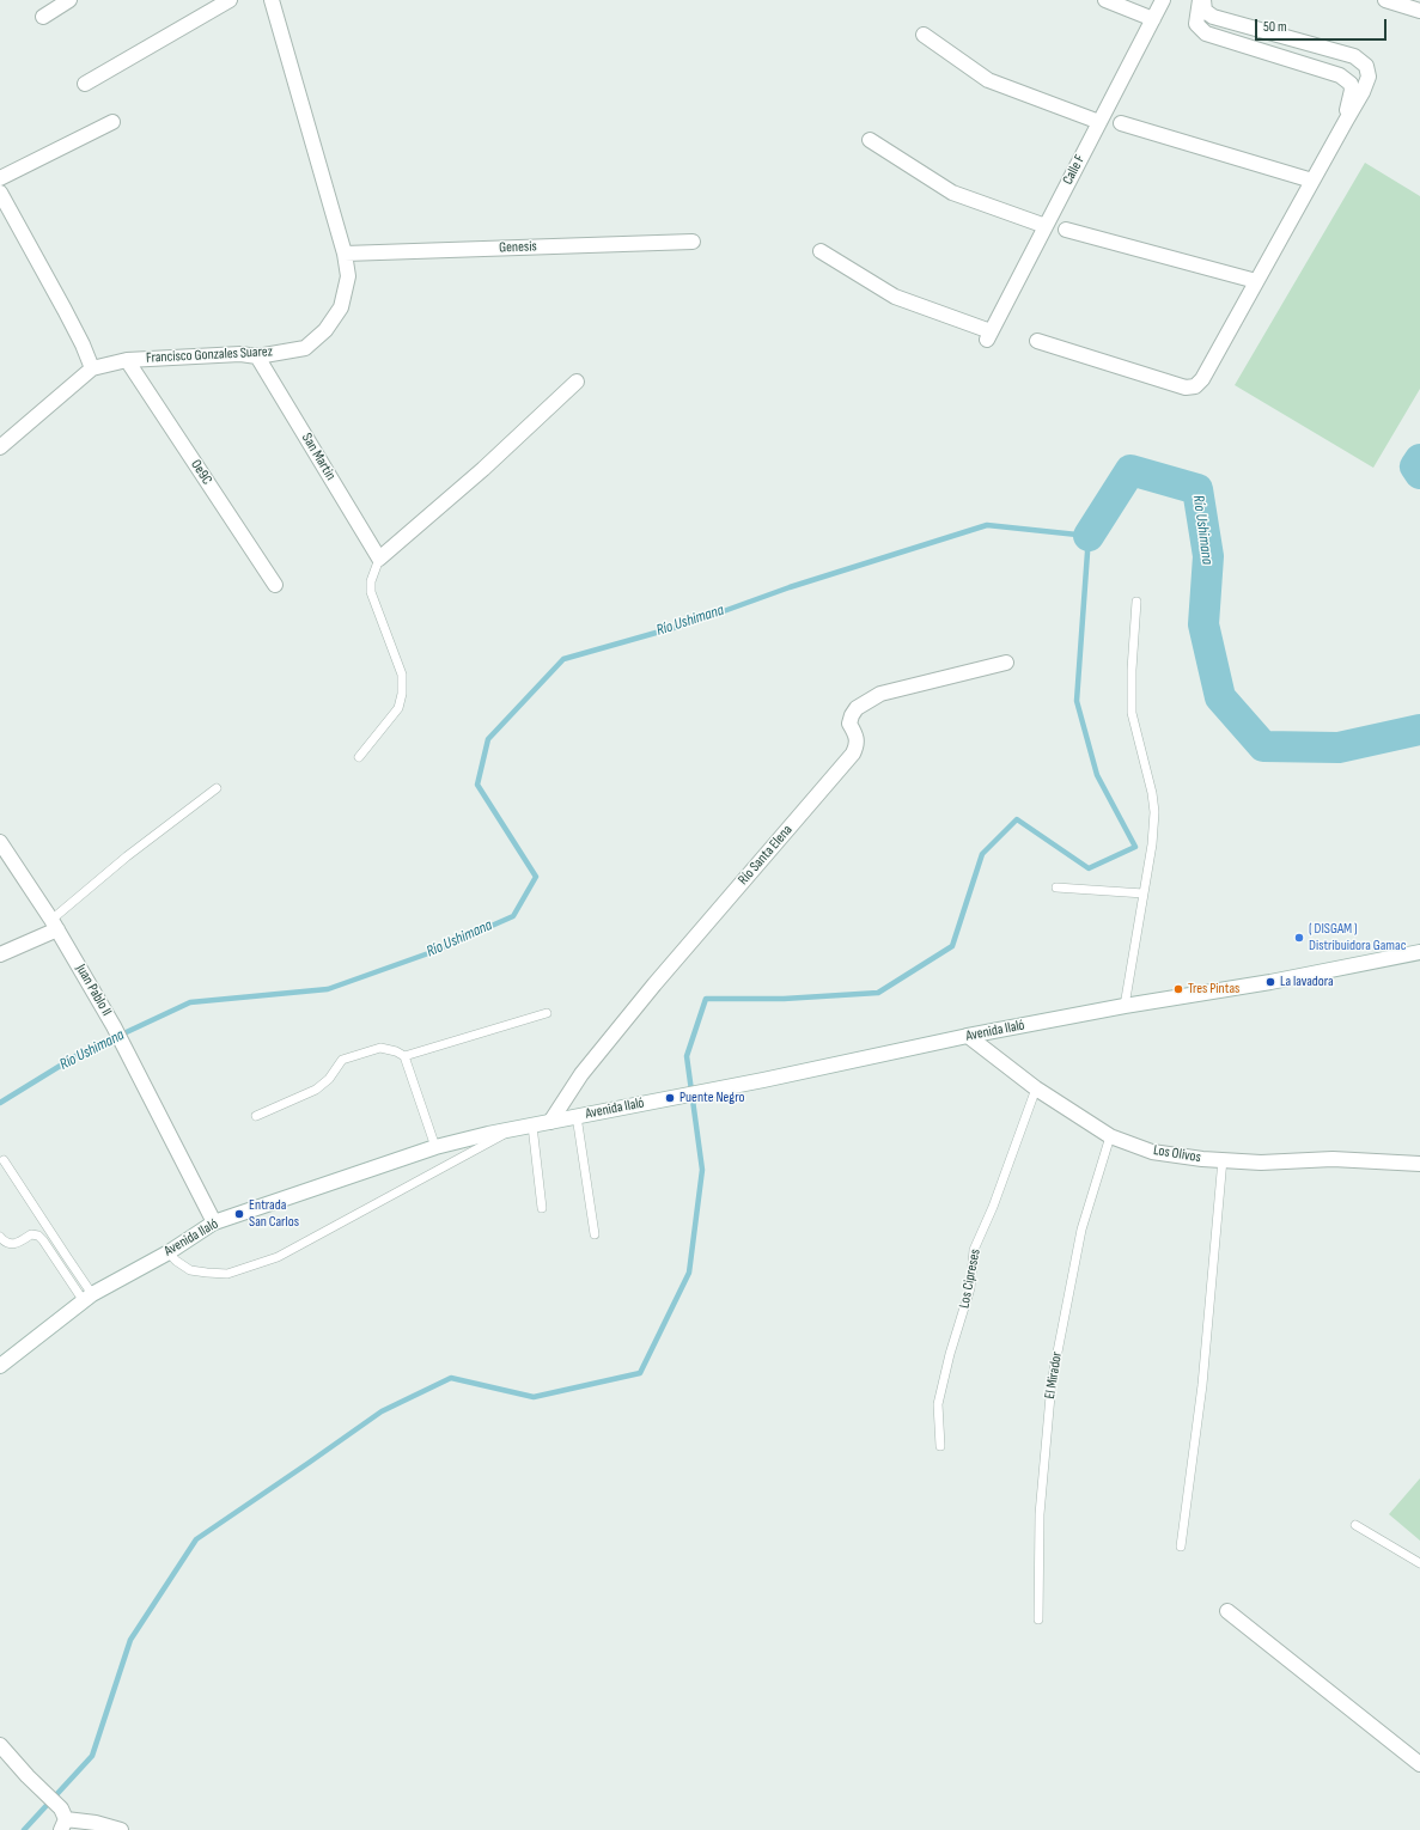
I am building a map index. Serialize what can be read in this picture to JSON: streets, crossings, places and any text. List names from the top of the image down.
{
  "streets": {
    "street": [
      "Calle F",
      "Genesis",
      "Francisco Gonzales Suarez",
      "San Martin",
      "Oe9C",
      "Río Santa Elena",
      "Juan Pablo II",
      "Avenida Ilaló",
      "Los Olivos"
    ],
    "lane": ["Los Cipreses", "El Mirador"]
  },
  "crossings": [
    ["Genesis", "Francisco Gonzales Suarez"],
    ["Francisco Gonzales Suarez", "San Martin"],
    ["Francisco Gonzales Suarez", "Oe9C"],
    ["Río Santa Elena", "Avenida Ilaló"],
    ["Juan Pablo II", "Avenida Ilaló"],
    ["Avenida Ilaló", "Los Olivos"],
    ["Los Olivos", "Los Cipreses"],
    ["Los Olivos", "El Mirador"]
  ],
  "water": ["Río Ushimana"],
  "places": [
    "( DISGAM ) Distribuidora Gamac",
    "La lavadora",
    "Tres Pintas",
    "Puente Negro",
    "Entrada San Carlos"
  ],
  "scale_bar": "50 m"
}
